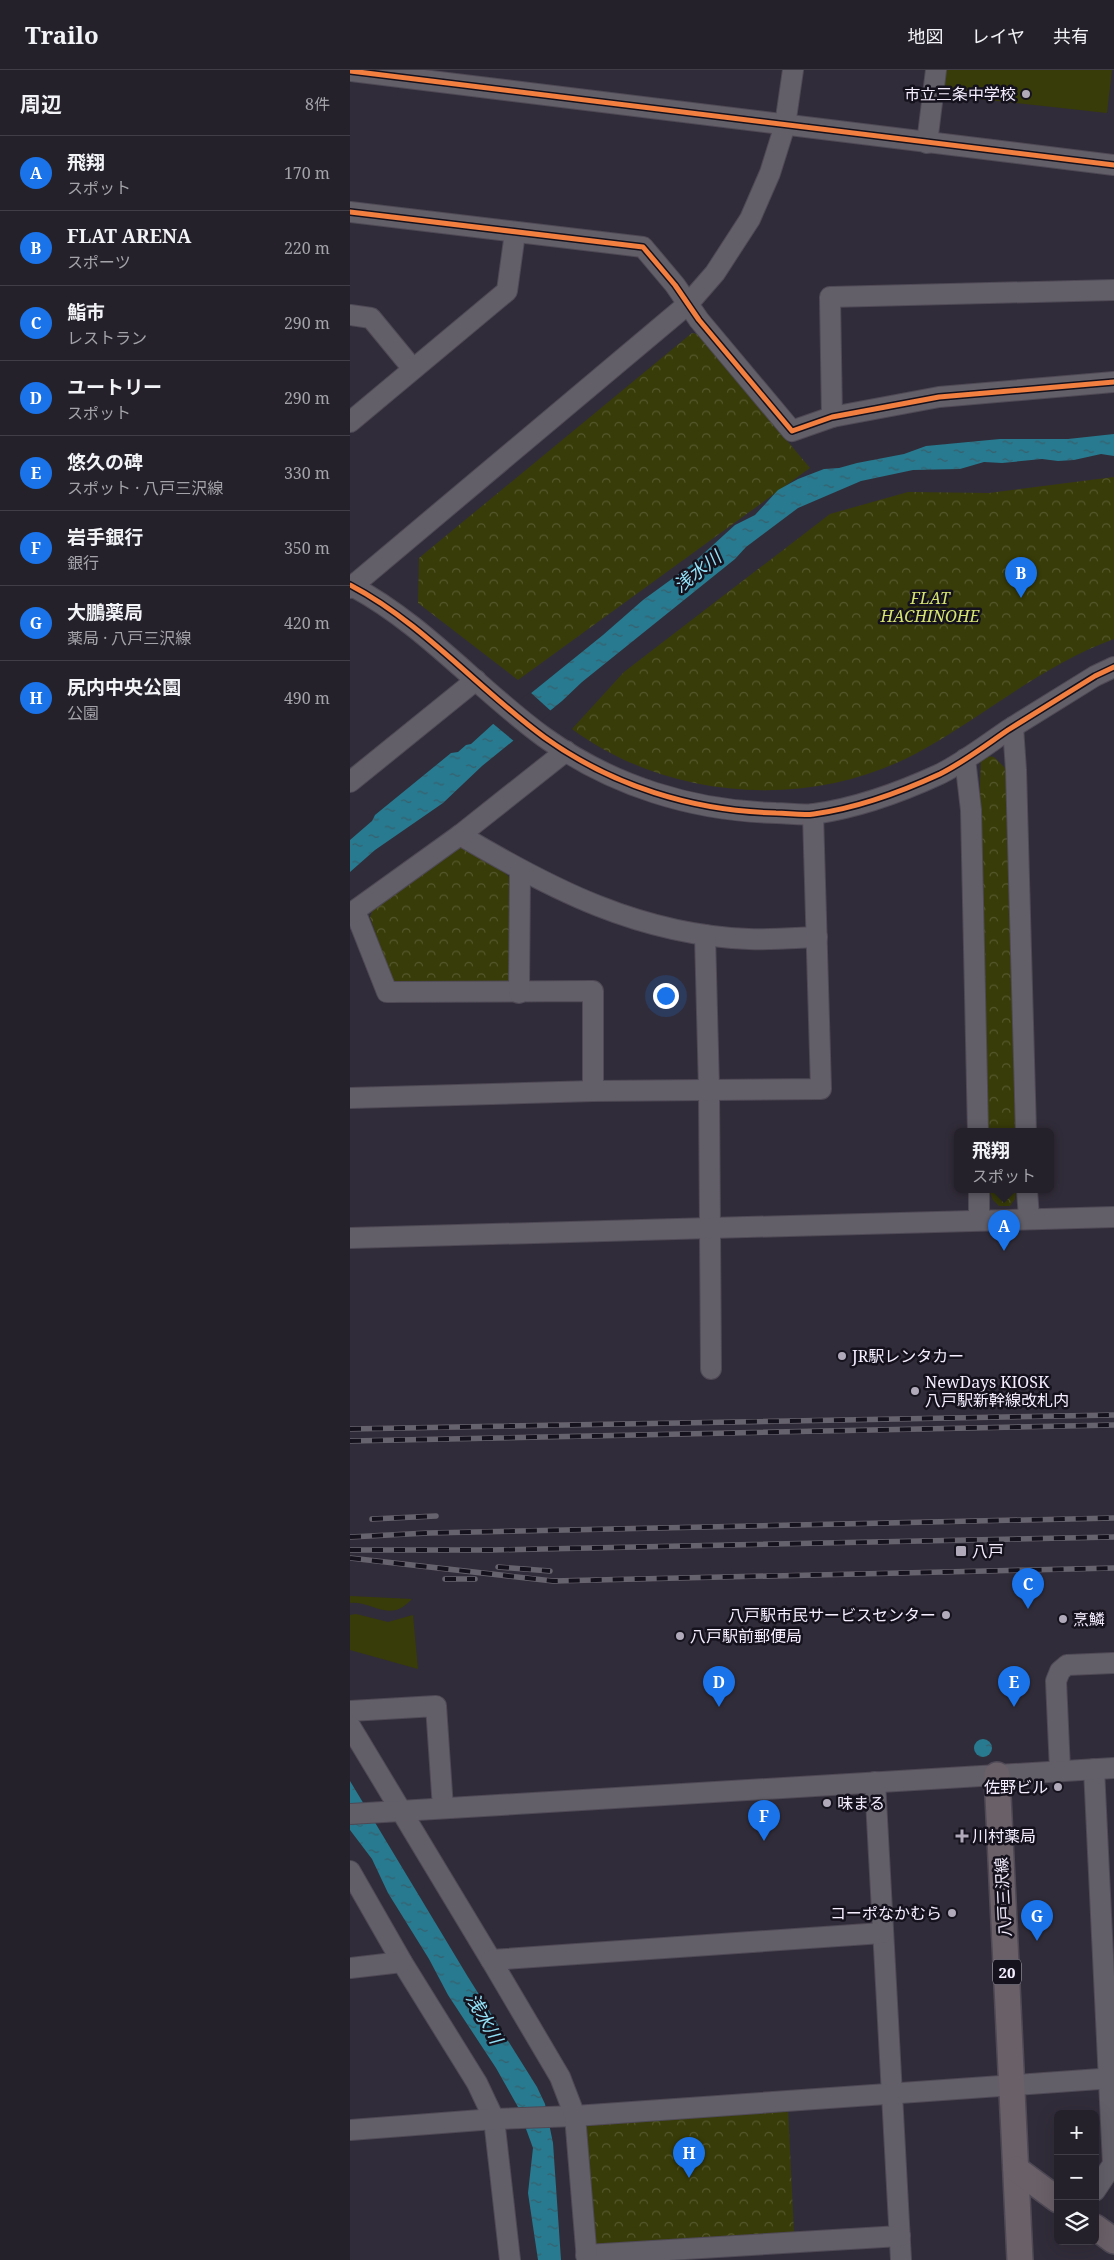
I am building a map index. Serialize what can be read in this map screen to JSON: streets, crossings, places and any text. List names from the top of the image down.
{
  "streets": {
    "main road": ["八戸三沢線", "20"]
  },
  "water": ["浅水川"],
  "parks": ["FLAT HACHINOHE"],
  "places": {
    "other": [
      "市立三条中学校",
      "JR駅レンタカー",
      "NewDays KIOSK 八戸駅新幹線改札内",
      "八戸駅市民サービスセンター",
      "烹鱗",
      "八戸駅前郵便局",
      "佐野ビル",
      "味まる",
      "コーポなかむら"
    ],
    "transit": ["八戸"],
    "health": ["川村薬局"]
  },
  "page": {
    "header": "Trailo",
    "nav": ["地図", "レイヤ", "共有"],
    "heading": ["周辺", "8件"],
    "list": [
      {
        "mark": "A",
        "name": "飛翔",
        "note": "スポット",
        "value": "170 m"
      },
      {
        "mark": "B",
        "name": "FLAT ARENA",
        "note": "スポーツ",
        "value": "220 m"
      },
      {
        "mark": "C",
        "name": "鮨市",
        "note": "レストラン",
        "value": "290 m"
      },
      {
        "mark": "D",
        "name": "ユートリー",
        "note": "スポット",
        "value": "290 m"
      },
      {
        "mark": "E",
        "name": "悠久の碑",
        "note": "スポット · 八戸三沢線",
        "value": "330 m"
      },
      {
        "mark": "F",
        "name": "岩手銀行",
        "note": "銀行",
        "value": "350 m"
      },
      {
        "mark": "G",
        "name": "大鵬薬局",
        "note": "薬局 · 八戸三沢線",
        "value": "420 m"
      },
      {
        "mark": "H",
        "name": "尻内中央公園",
        "note": "公園",
        "value": "490 m"
      }
    ],
    "pins": [
      "B",
      "A",
      "C",
      "D",
      "E",
      "F",
      "G",
      "H"
    ],
    "popup": ["飛翔", "スポット"],
    "map_buttons": ["+", "−"]
  }
}
